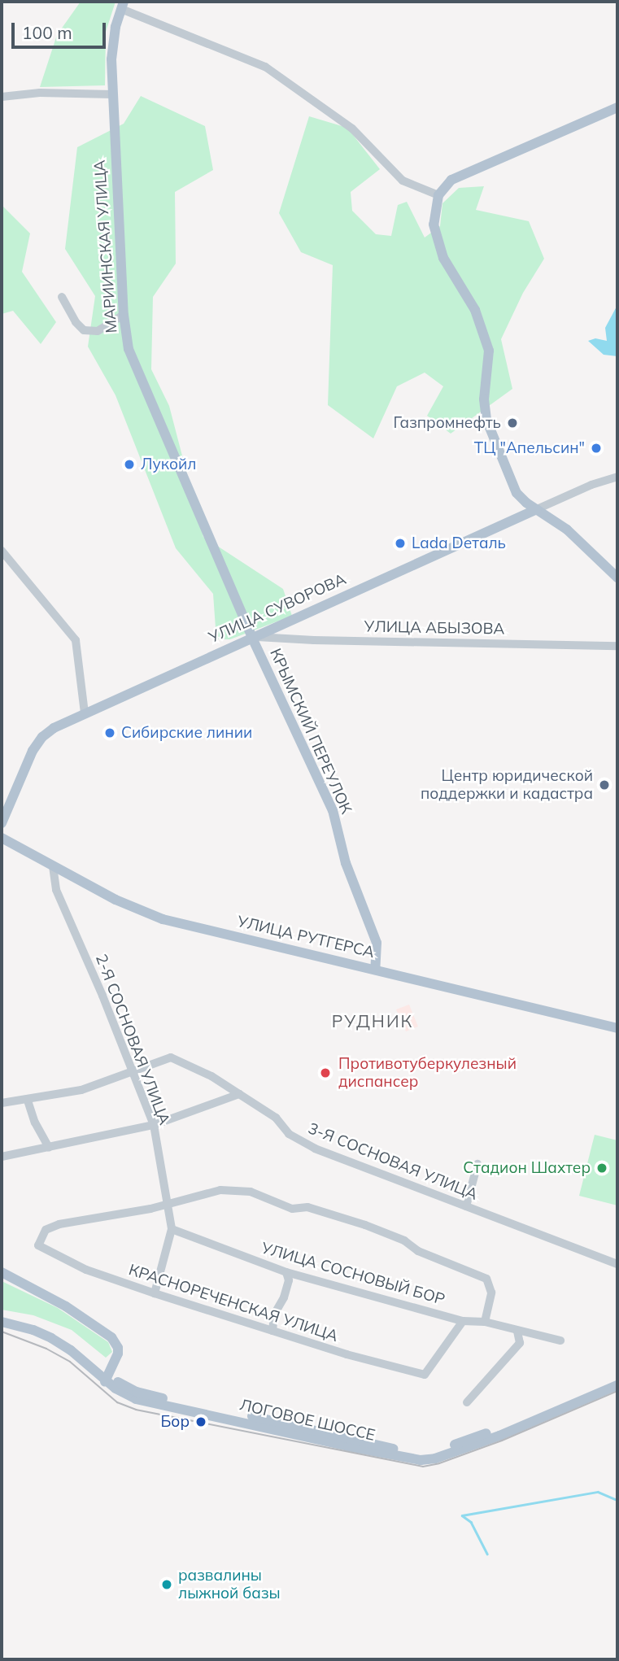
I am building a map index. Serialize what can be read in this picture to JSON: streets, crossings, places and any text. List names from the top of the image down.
{
  "streets": {
    "main road": [
      "МАРИИНСКАЯ УЛИЦА",
      "УЛИЦА СУВОРОВА",
      "КРЫМСКИЙ ПЕРЕУЛОК",
      "УЛИЦА РУТГЕРСА",
      "ЛОГОВОЕ ШОССЕ"
    ],
    "street": [
      "УЛИЦА АБЫЗОВА",
      "2-Я СОСНОВАЯ УЛИЦА",
      "3-Я СОСНОВАЯ УЛИЦА",
      "УЛИЦА СОСНОВЫЙ БОР",
      "КРАСНОРЕЧЕНСКАЯ УЛИЦА"
    ]
  },
  "crossings": [
    ["МАРИИНСКАЯ УЛИЦА", "УЛИЦА СУВОРОВА"],
    ["МАРИИНСКАЯ УЛИЦА", "УЛИЦА АБЫЗОВА"],
    ["МАРИИНСКАЯ УЛИЦА", "КРЫМСКИЙ ПЕРЕУЛОК"],
    ["УЛИЦА СУВОРОВА", "УЛИЦА АБЫЗОВА"],
    ["УЛИЦА СУВОРОВА", "КРЫМСКИЙ ПЕРЕУЛОК"],
    ["УЛИЦА АБЫЗОВА", "КРЫМСКИЙ ПЕРЕУЛОК"],
    ["КРЫМСКИЙ ПЕРЕУЛОК", "УЛИЦА РУТГЕРСА"],
    ["УЛИЦА РУТГЕРСА", "2-Я СОСНОВАЯ УЛИЦА"],
    ["2-Я СОСНОВАЯ УЛИЦА", "3-Я СОСНОВАЯ УЛИЦА"],
    ["2-Я СОСНОВАЯ УЛИЦА", "УЛИЦА СОСНОВЫЙ БОР"],
    ["2-Я СОСНОВАЯ УЛИЦА", "КРАСНОРЕЧЕНСКАЯ УЛИЦА"],
    ["УЛИЦА СОСНОВЫЙ БОР", "КРАСНОРЕЧЕНСКАЯ УЛИЦА"]
  ],
  "districts": ["РУДНИК"],
  "places": [
    "Газпромнефть",
    "ТЦ \"Апельсин\"",
    "Лукойл",
    "Lada Dеталь",
    "Сибирские линии",
    "Центр юридической поддержки и кадастра",
    "Противотуберкулезный диспансер",
    "Стадион Шахтер",
    "Бор",
    "развалины лыжной базы"
  ],
  "scale_bar": "100 m"
}
